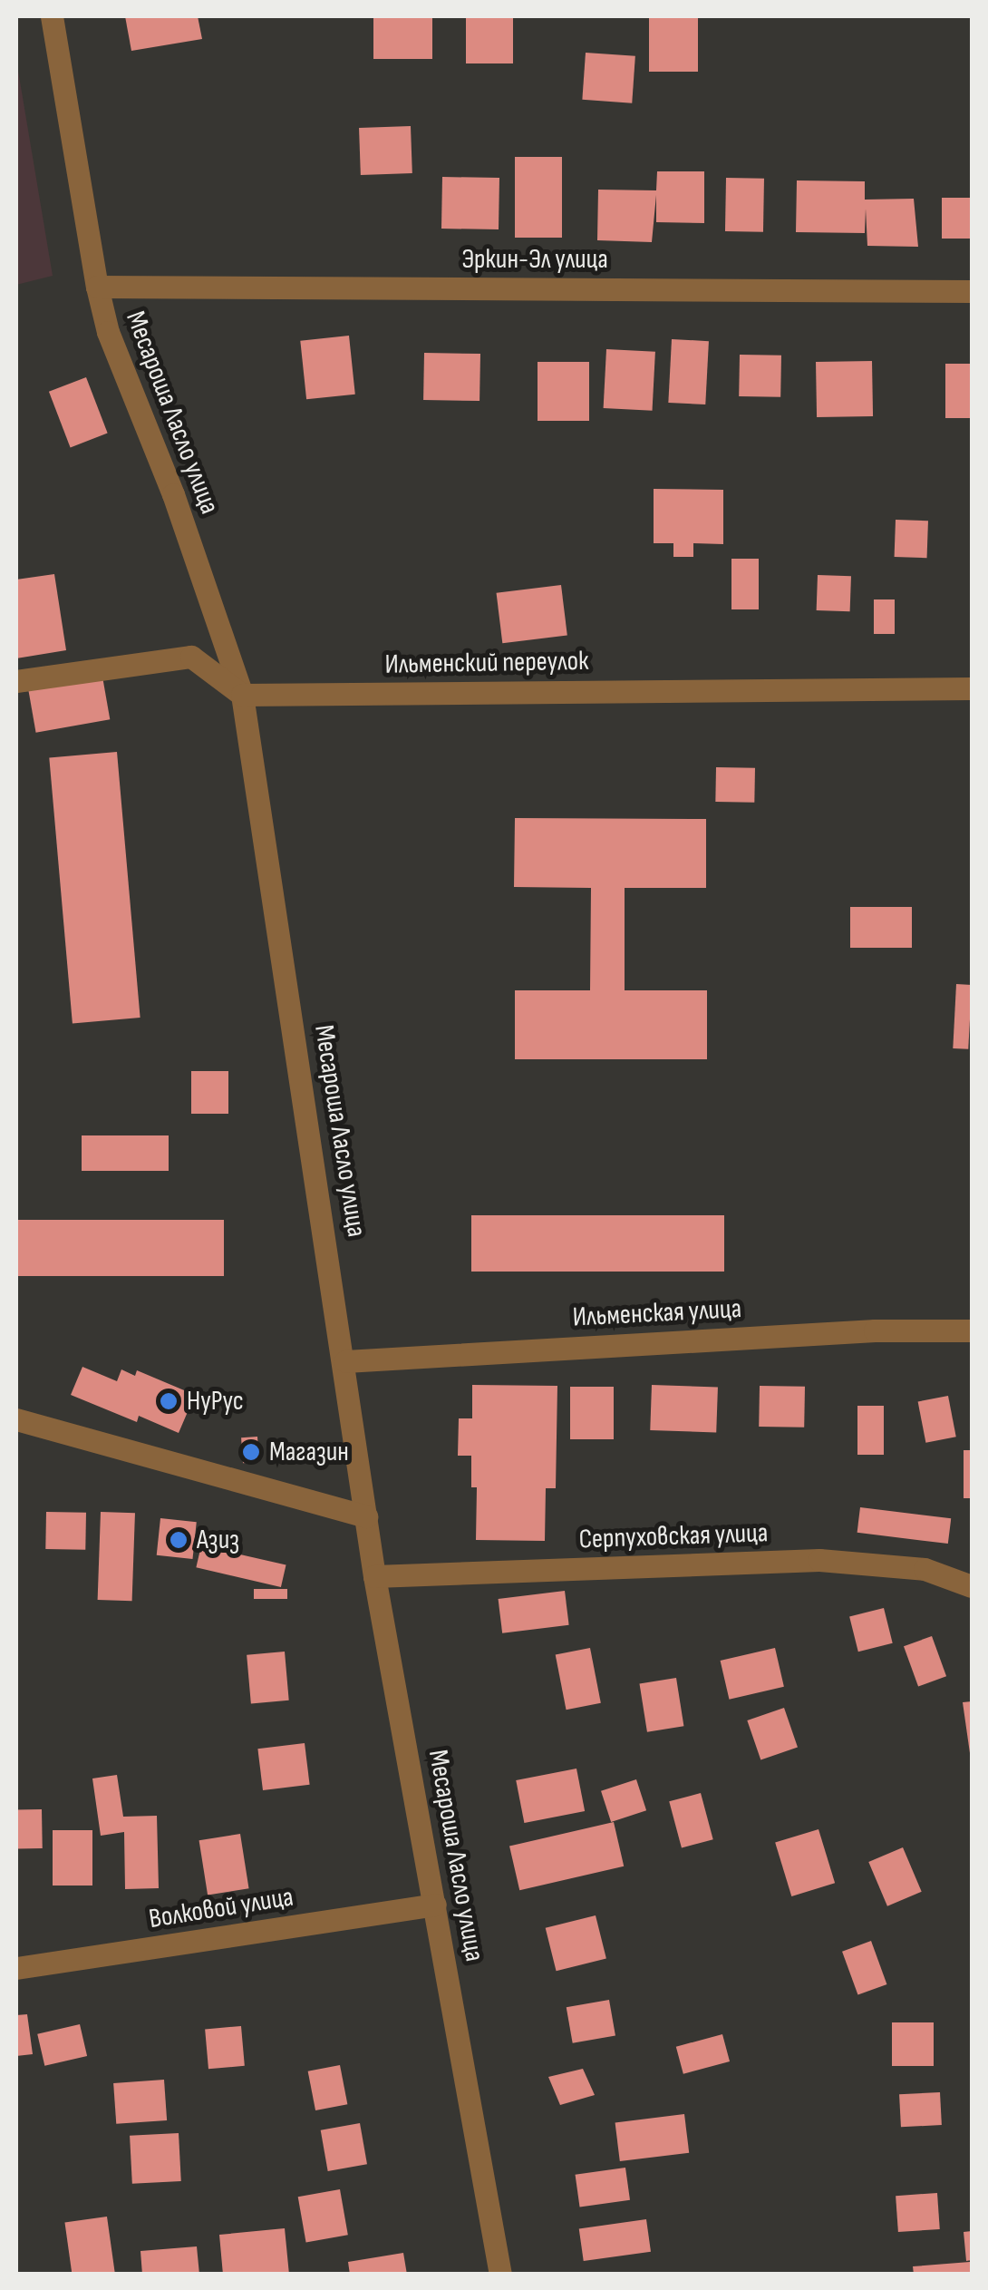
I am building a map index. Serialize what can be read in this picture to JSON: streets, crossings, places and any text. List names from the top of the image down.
{
  "streets": {
    "street": [
      "Эркин-Эл улица",
      "Месароша Ласло улица",
      "Ильменский переулок",
      "Ильменская улица",
      "Серпуховская улица",
      "Волковой улица"
    ]
  },
  "crossings": [
    ["Эркин-Эл улица", "Месароша Ласло улица"],
    ["Месароша Ласло улица", "Ильменский переулок"],
    ["Месароша Ласло улица", "Ильменская улица"],
    ["Месароша Ласло улица", "Серпуховская улица"],
    ["Месароша Ласло улица", "Волковой улица"]
  ],
  "places": ["НуРус", "Магазин", "Азиз"]
}
